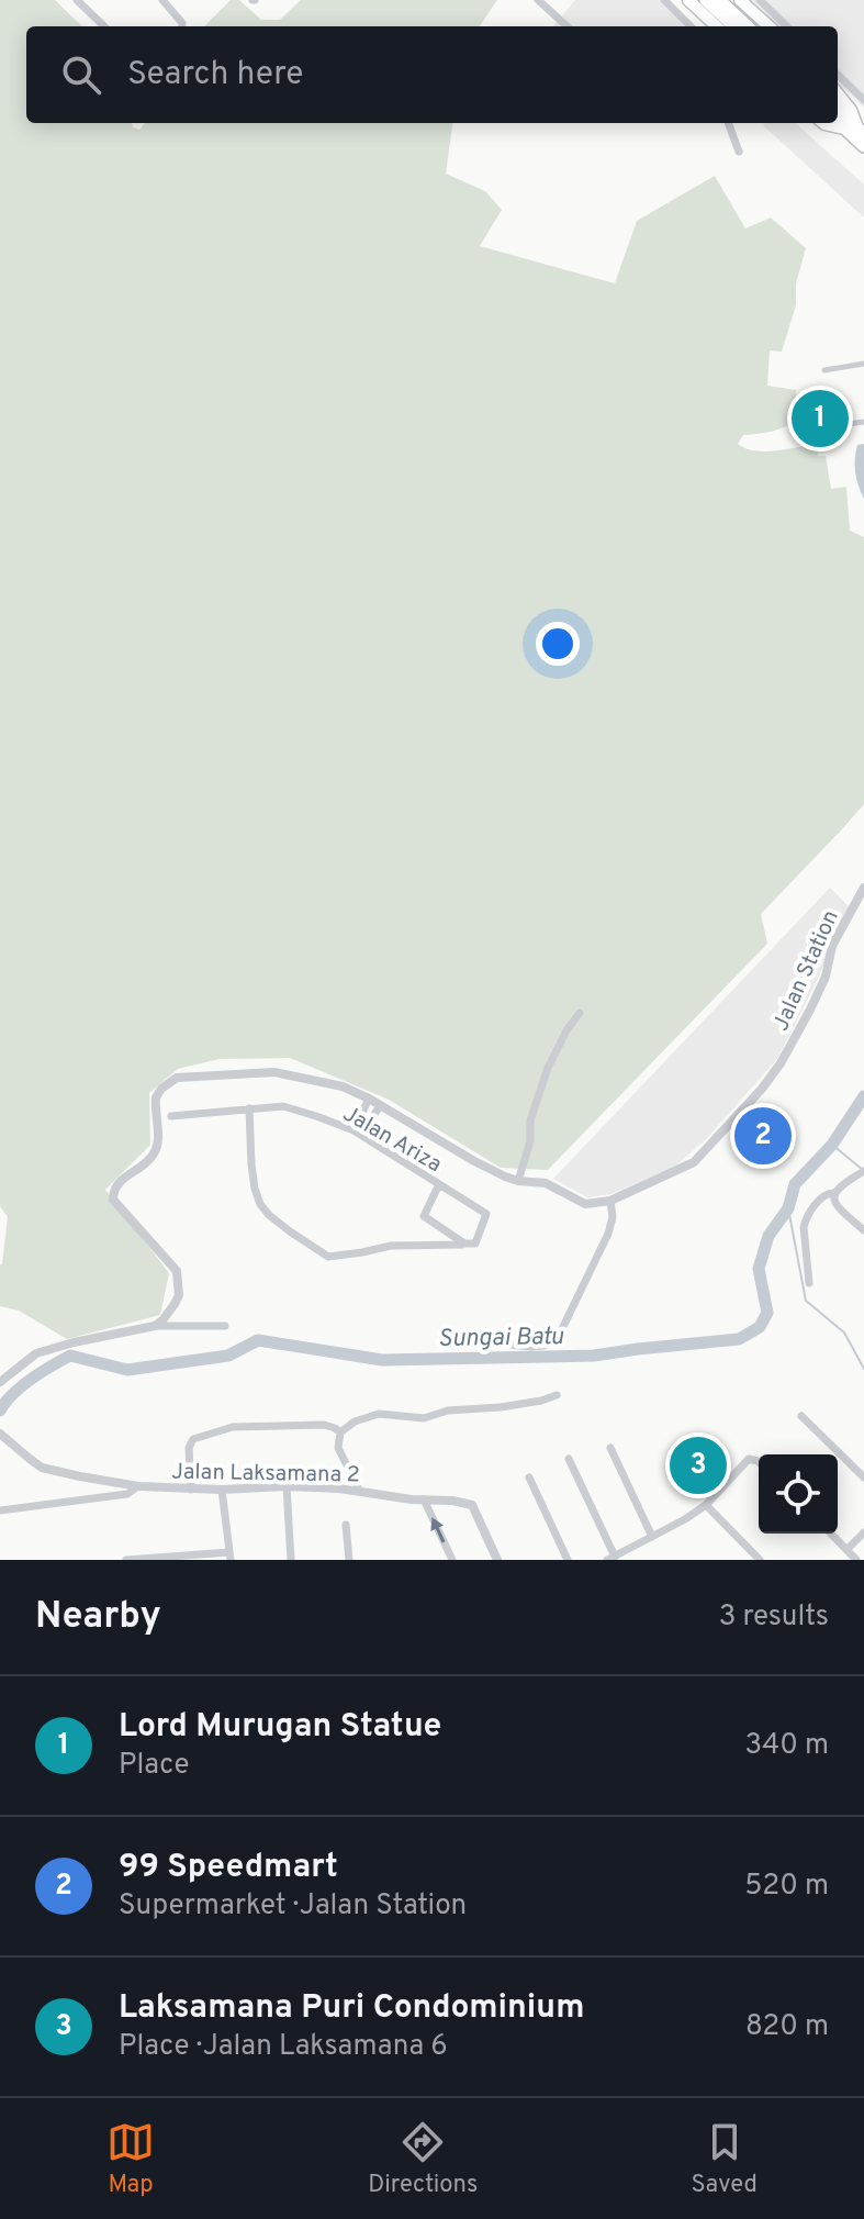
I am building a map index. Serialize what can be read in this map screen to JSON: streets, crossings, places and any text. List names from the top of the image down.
{
  "streets": {
    "street": ["Jalan Station", "Jalan Ariza", "Jalan Laksamana 2"]
  },
  "water": ["Sungai Batu"],
  "page": {
    "search": "Search here",
    "pins": ["1", "2", "3"],
    "heading": ["Nearby", "3 results"],
    "list": [
      {
        "mark": "1",
        "name": "Lord Murugan Statue",
        "note": "Place",
        "value": "340 m"
      },
      {
        "mark": "2",
        "name": "99 Speedmart",
        "note": "Supermarket · Jalan Station",
        "value": "520 m"
      },
      {
        "mark": "3",
        "name": "Laksamana Puri Condominium",
        "note": "Place · Jalan Laksamana 6",
        "value": "820 m"
      }
    ],
    "nav": ["Map", "Directions", "Saved"]
  }
}
